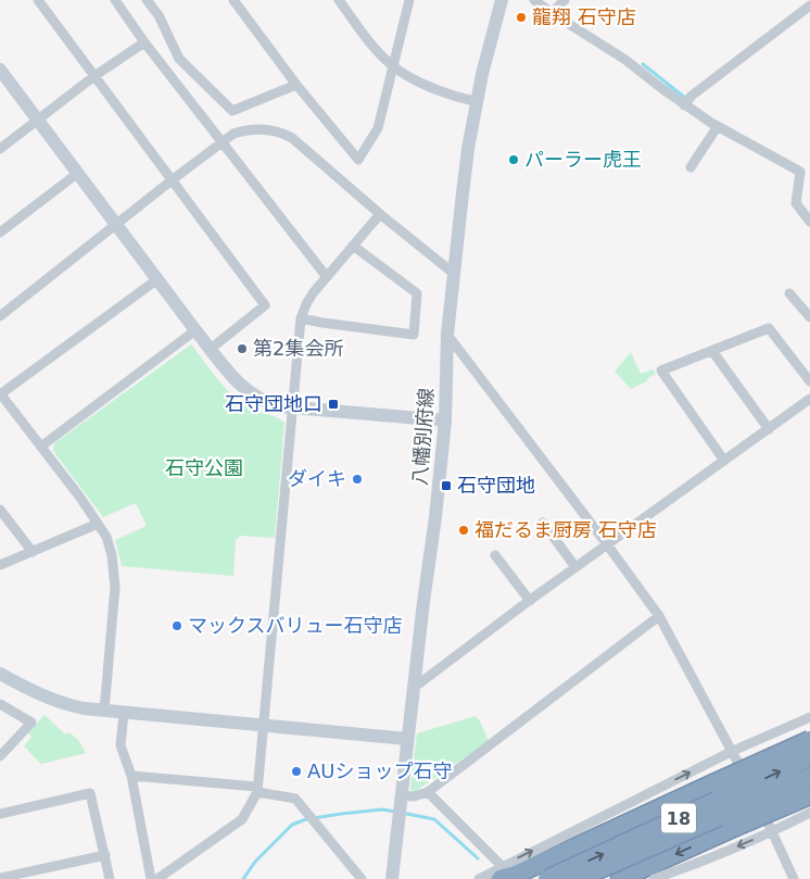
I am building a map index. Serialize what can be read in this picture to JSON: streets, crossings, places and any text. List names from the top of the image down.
{
  "streets": {
    "highway": ["18"],
    "street": ["八幡別府線"]
  },
  "parks": ["石守公園"],
  "places": {
    "other": [
      "龍翔 石守店",
      "パーラー虎王",
      "第2集会所",
      "ダイキ",
      "福だるま厨房 石守店",
      "マックスバリュー石守店",
      "AUショップ石守"
    ],
    "transit": ["石守団地口", "石守団地"]
  }
}
